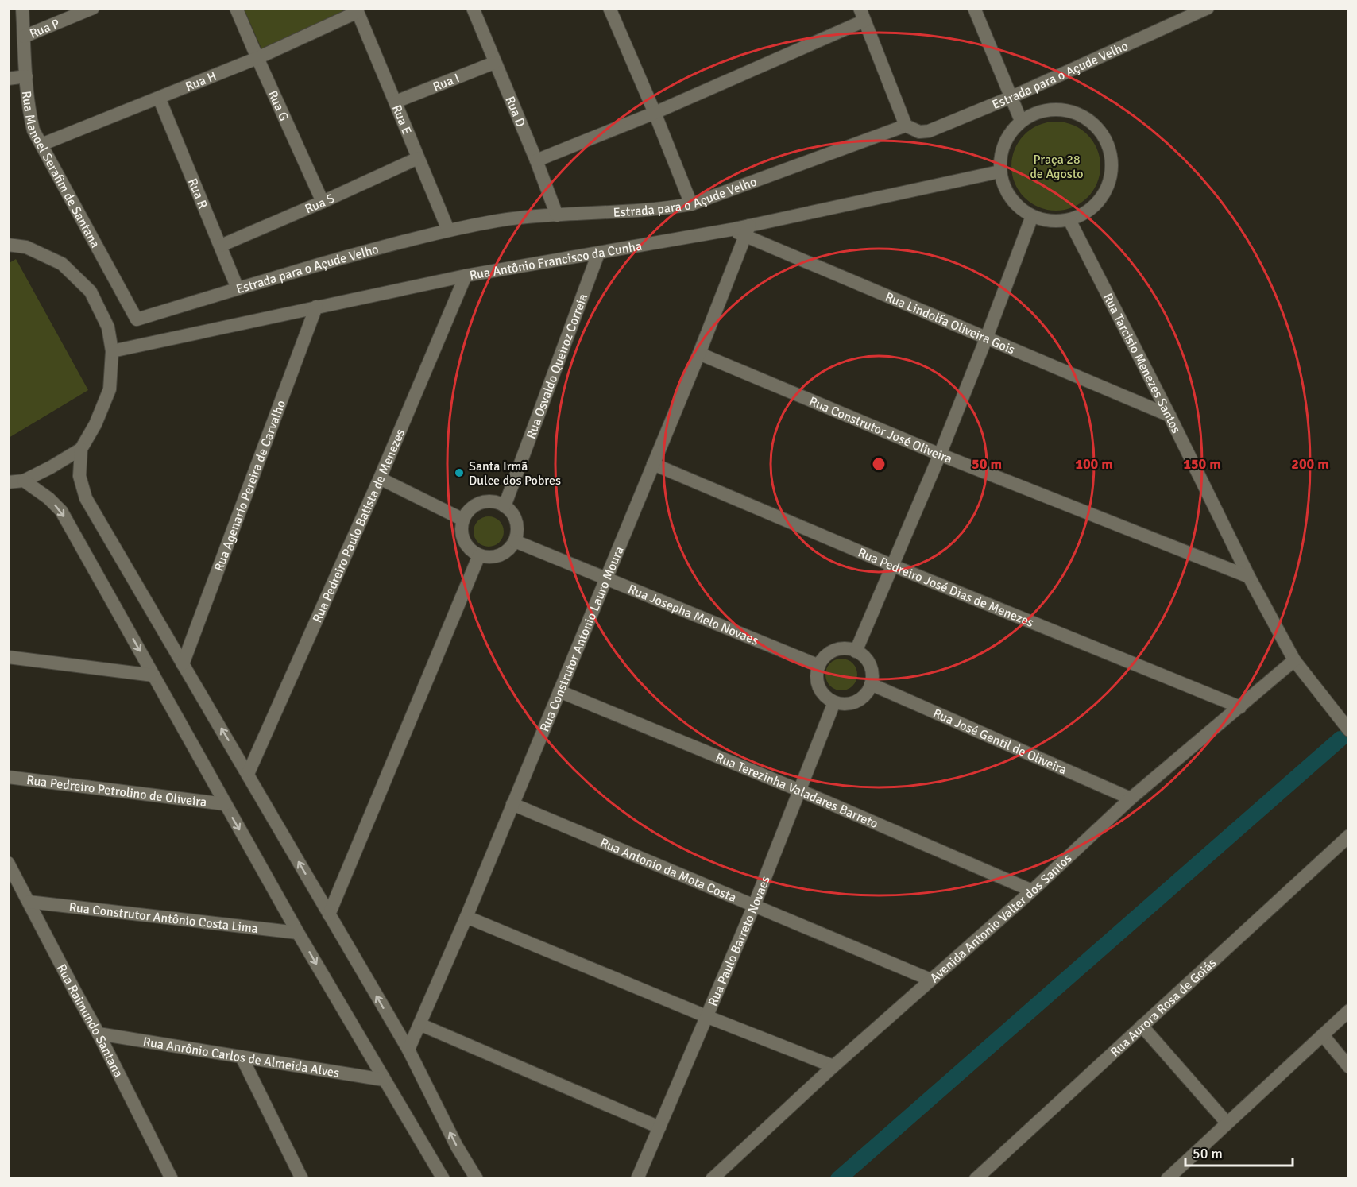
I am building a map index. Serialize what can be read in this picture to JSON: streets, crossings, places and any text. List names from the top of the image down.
{
  "streets": {
    "street": [
      "Rua P",
      "Estrada para o Açude Velho",
      "Rua H",
      "Rua I",
      "Rua G",
      "Rua D",
      "Rua E",
      "Rua Manoel Serafim de Santana",
      "Rua R",
      "Rua S",
      "Rua Antônio Francisco da Cunha",
      "Rua Lindolfa Oliveira Gois",
      "Rua Tarcisio Menezes Santos",
      "Rua Osvaldo Queiroz Correia",
      "Rua Construtor José Oliveira",
      "Rua Agenario Pereira de Carvalho",
      "Rua Pedreiro Paulo Batista de Menezes",
      "Rua Pedreiro José Dias de Menezes",
      "Rua Josepha Melo Novaes",
      "Rua Construtor Antonio Lauro Moura",
      "Rua José Gentil de Oliveira",
      "Rua Terezinha Valadares Barreto",
      "Rua Pedreiro Petrolino de Oliveira",
      "Rua Antonio da Mota Costa",
      "Rua Construtor Antônio Costa Lima",
      "Avenida Antonio Valter dos Santos",
      "Rua Paulo Barreto Novaes",
      "Rua Aurora Rosa de Goiás",
      "Rua Raimundo Santana",
      "Rua Anrônio Carlos de Almeida Alves"
    ]
  },
  "crossings": [
    ["Rua P", "Rua Manoel Serafim de Santana"],
    ["Estrada para o Açude Velho", "Rua D"],
    ["Estrada para o Açude Velho", "Rua E"],
    ["Estrada para o Açude Velho", "Rua Manoel Serafim de Santana"],
    ["Estrada para o Açude Velho", "Rua R"],
    ["Rua H", "Rua G"],
    ["Rua H", "Rua E"],
    ["Rua H", "Rua Manoel Serafim de Santana"],
    ["Rua H", "Rua R"],
    ["Rua I", "Rua D"],
    ["Rua I", "Rua E"],
    ["Rua G", "Rua S"],
    ["Rua E", "Rua S"],
    ["Rua R", "Rua S"],
    ["Rua Antônio Francisco da Cunha", "Rua Lindolfa Oliveira Gois"],
    ["Rua Antônio Francisco da Cunha", "Rua Tarcisio Menezes Santos"],
    ["Rua Antônio Francisco da Cunha", "Rua Osvaldo Queiroz Correia"],
    ["Rua Antônio Francisco da Cunha", "Rua Agenario Pereira de Carvalho"],
    ["Rua Antônio Francisco da Cunha", "Rua Pedreiro Paulo Batista de Menezes"],
    ["Rua Antônio Francisco da Cunha", "Rua Construtor Antonio Lauro Moura"],
    ["Rua Lindolfa Oliveira Gois", "Rua Tarcisio Menezes Santos"],
    ["Rua Lindolfa Oliveira Gois", "Rua Construtor Antonio Lauro Moura"],
    ["Rua Tarcisio Menezes Santos", "Rua Construtor José Oliveira"],
    ["Rua Tarcisio Menezes Santos", "Avenida Antonio Valter dos Santos"],
    ["Rua Osvaldo Queiroz Correia", "Rua Josepha Melo Novaes"],
    ["Rua Construtor José Oliveira", "Rua Construtor Antonio Lauro Moura"],
    ["Rua Pedreiro José Dias de Menezes", "Rua Construtor Antonio Lauro Moura"],
    ["Rua Pedreiro José Dias de Menezes", "Avenida Antonio Valter dos Santos"],
    ["Rua Josepha Melo Novaes", "Rua Construtor Antonio Lauro Moura"],
    ["Rua Josepha Melo Novaes", "Rua José Gentil de Oliveira"],
    ["Rua Josepha Melo Novaes", "Rua Paulo Barreto Novaes"],
    ["Rua Construtor Antonio Lauro Moura", "Rua Terezinha Valadares Barreto"],
    ["Rua Construtor Antonio Lauro Moura", "Rua Antonio da Mota Costa"],
    ["Rua José Gentil de Oliveira", "Avenida Antonio Valter dos Santos"],
    ["Rua José Gentil de Oliveira", "Rua Paulo Barreto Novaes"],
    ["Rua Terezinha Valadares Barreto", "Avenida Antonio Valter dos Santos"],
    ["Rua Terezinha Valadares Barreto", "Rua Paulo Barreto Novaes"],
    ["Rua Antonio da Mota Costa", "Avenida Antonio Valter dos Santos"],
    ["Rua Antonio da Mota Costa", "Rua Paulo Barreto Novaes"],
    ["Rua Construtor Antônio Costa Lima", "Rua Raimundo Santana"],
    ["Rua Raimundo Santana", "Rua Anrônio Carlos de Almeida Alves"]
  ],
  "parks": ["Praça 28 de Agosto"],
  "places": ["Santa Irmã Dulce dos Pobres"],
  "scale_bar": "50 m",
  "rings": [
    "50 m",
    "100 m",
    "150 m",
    "200 m"
  ]
}
